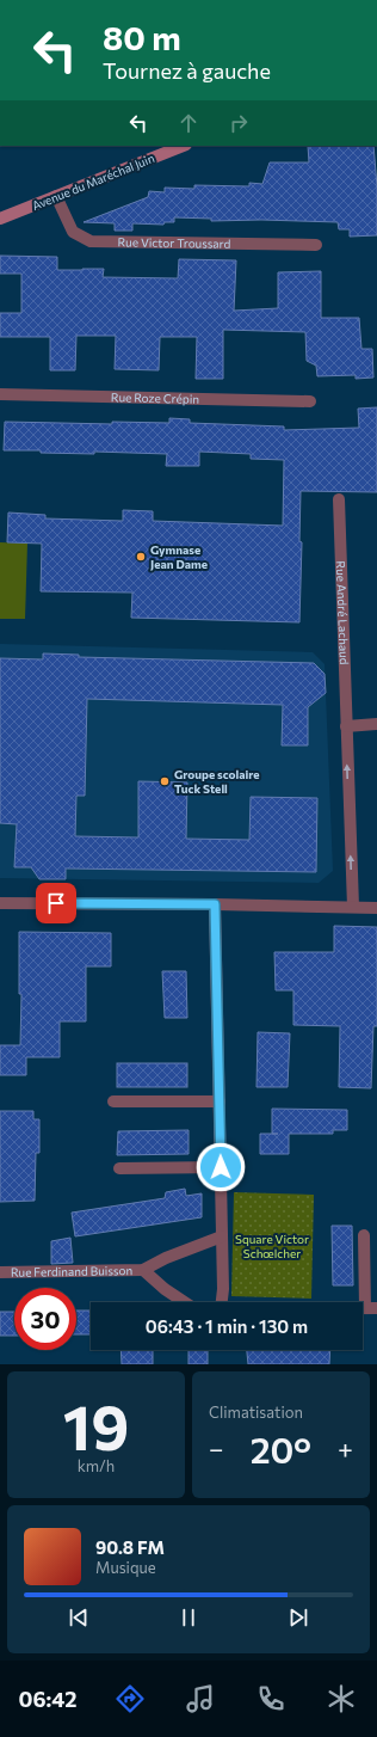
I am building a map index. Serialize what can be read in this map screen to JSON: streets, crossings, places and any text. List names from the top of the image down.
{
  "streets": {
    "main road": ["Avenue du Maréchal Juin"],
    "street": [
      "Rue Victor Troussard",
      "Rue Roze Crépin",
      "Rue André Lachaud",
      "Rue Ferdinand Buisson"
    ]
  },
  "crossings": [
    ["Avenue du Maréchal Juin", "Rue Victor Troussard"]
  ],
  "one_way": ["Rue André Lachaud"],
  "parks": ["Square Victor Schœlcher"],
  "places": ["Gymnase Jean Dame", "Groupe scolaire Tuck Stell"],
  "page": {
    "turn": ["80 m", "Tournez à gauche"],
    "limit": "30",
    "trip": "06:43 · 1 min · 130 m",
    "tile": [
      ["19", "km/h"],
      "Climatisation"
    ],
    "heat": ["−", "20°", "+"],
    "song": ["90.8 FM", "Musique"],
    "tabs": "06:42"
  }
}
